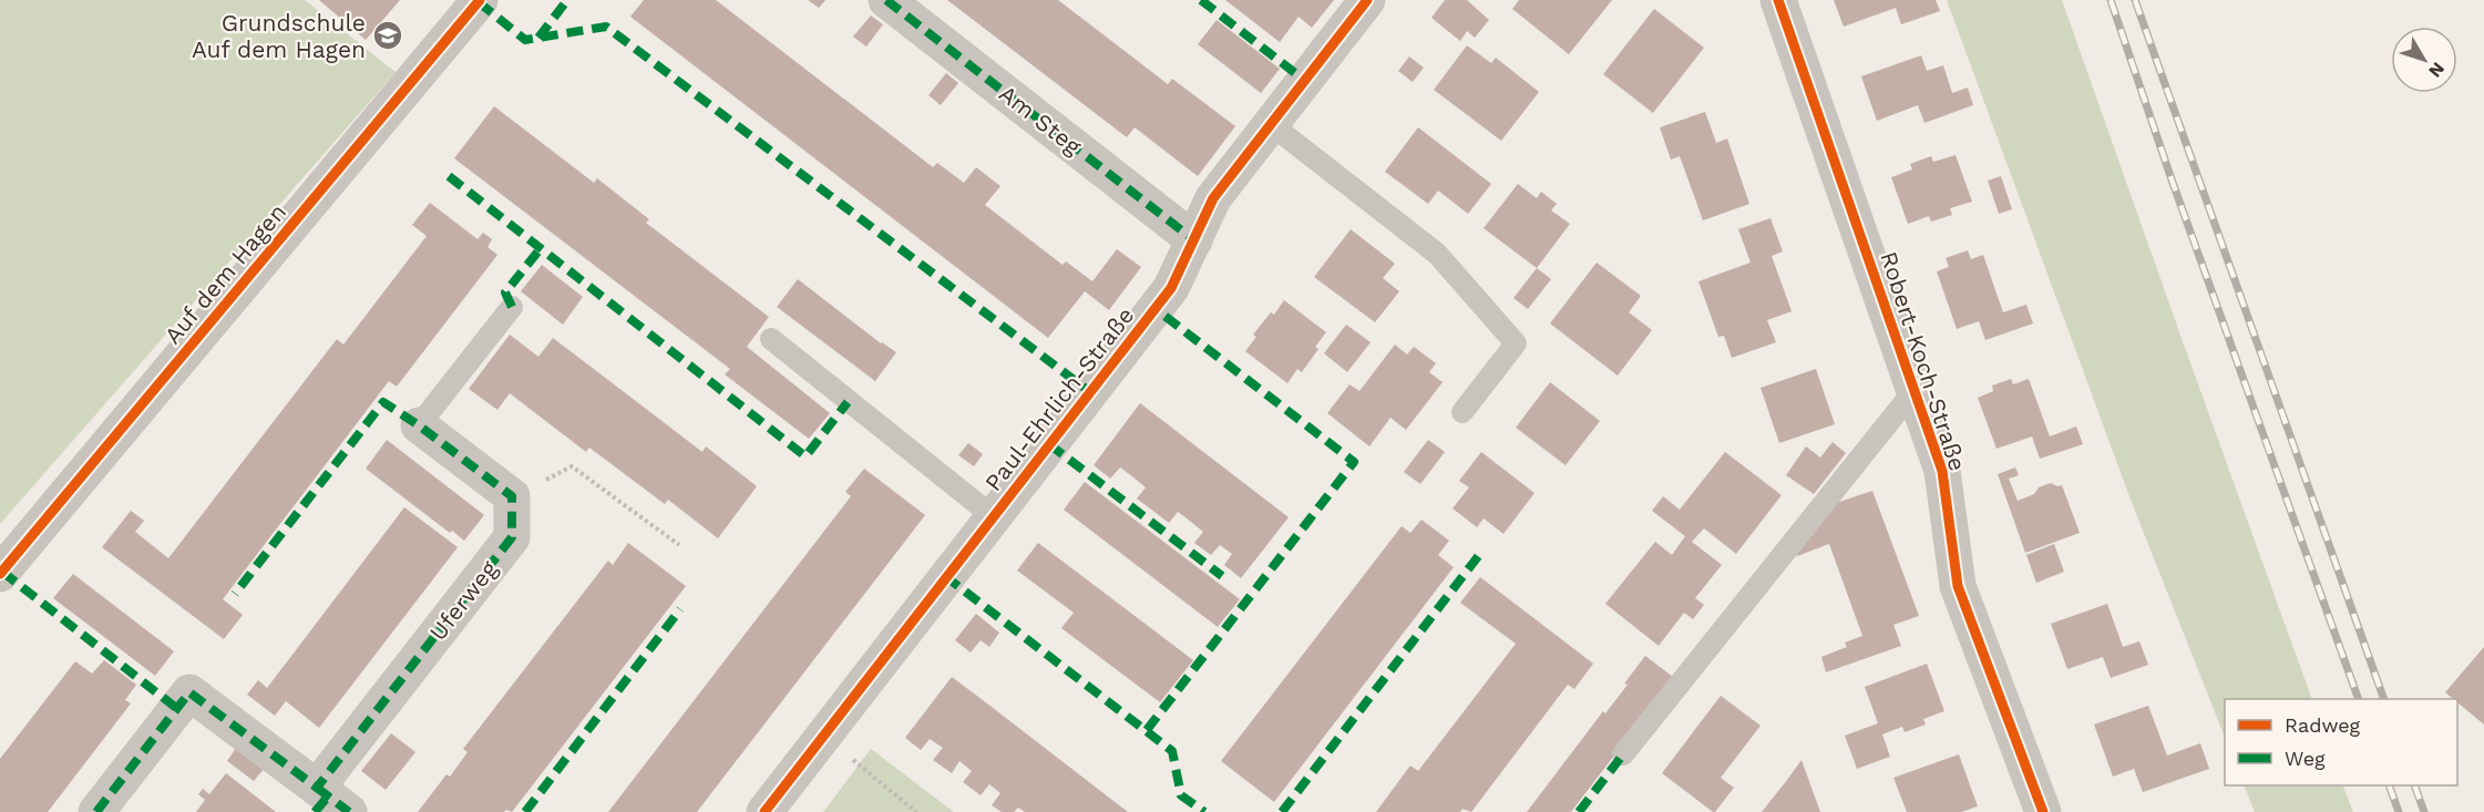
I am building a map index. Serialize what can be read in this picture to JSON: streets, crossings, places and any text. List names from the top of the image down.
{
  "streets": {
    "street": [
      "Am Steg",
      "Auf dem Hagen",
      "Robert-Koch-Straße",
      "Paul-Ehrlich-Straße",
      "Uferweg"
    ]
  },
  "crossings": [
    ["Am Steg", "Paul-Ehrlich-Straße"]
  ],
  "places": {
    "school or university": ["Grundschule Auf dem Hagen"]
  },
  "legend": ["Radweg", "Weg"],
  "north": "bottom right"
}
